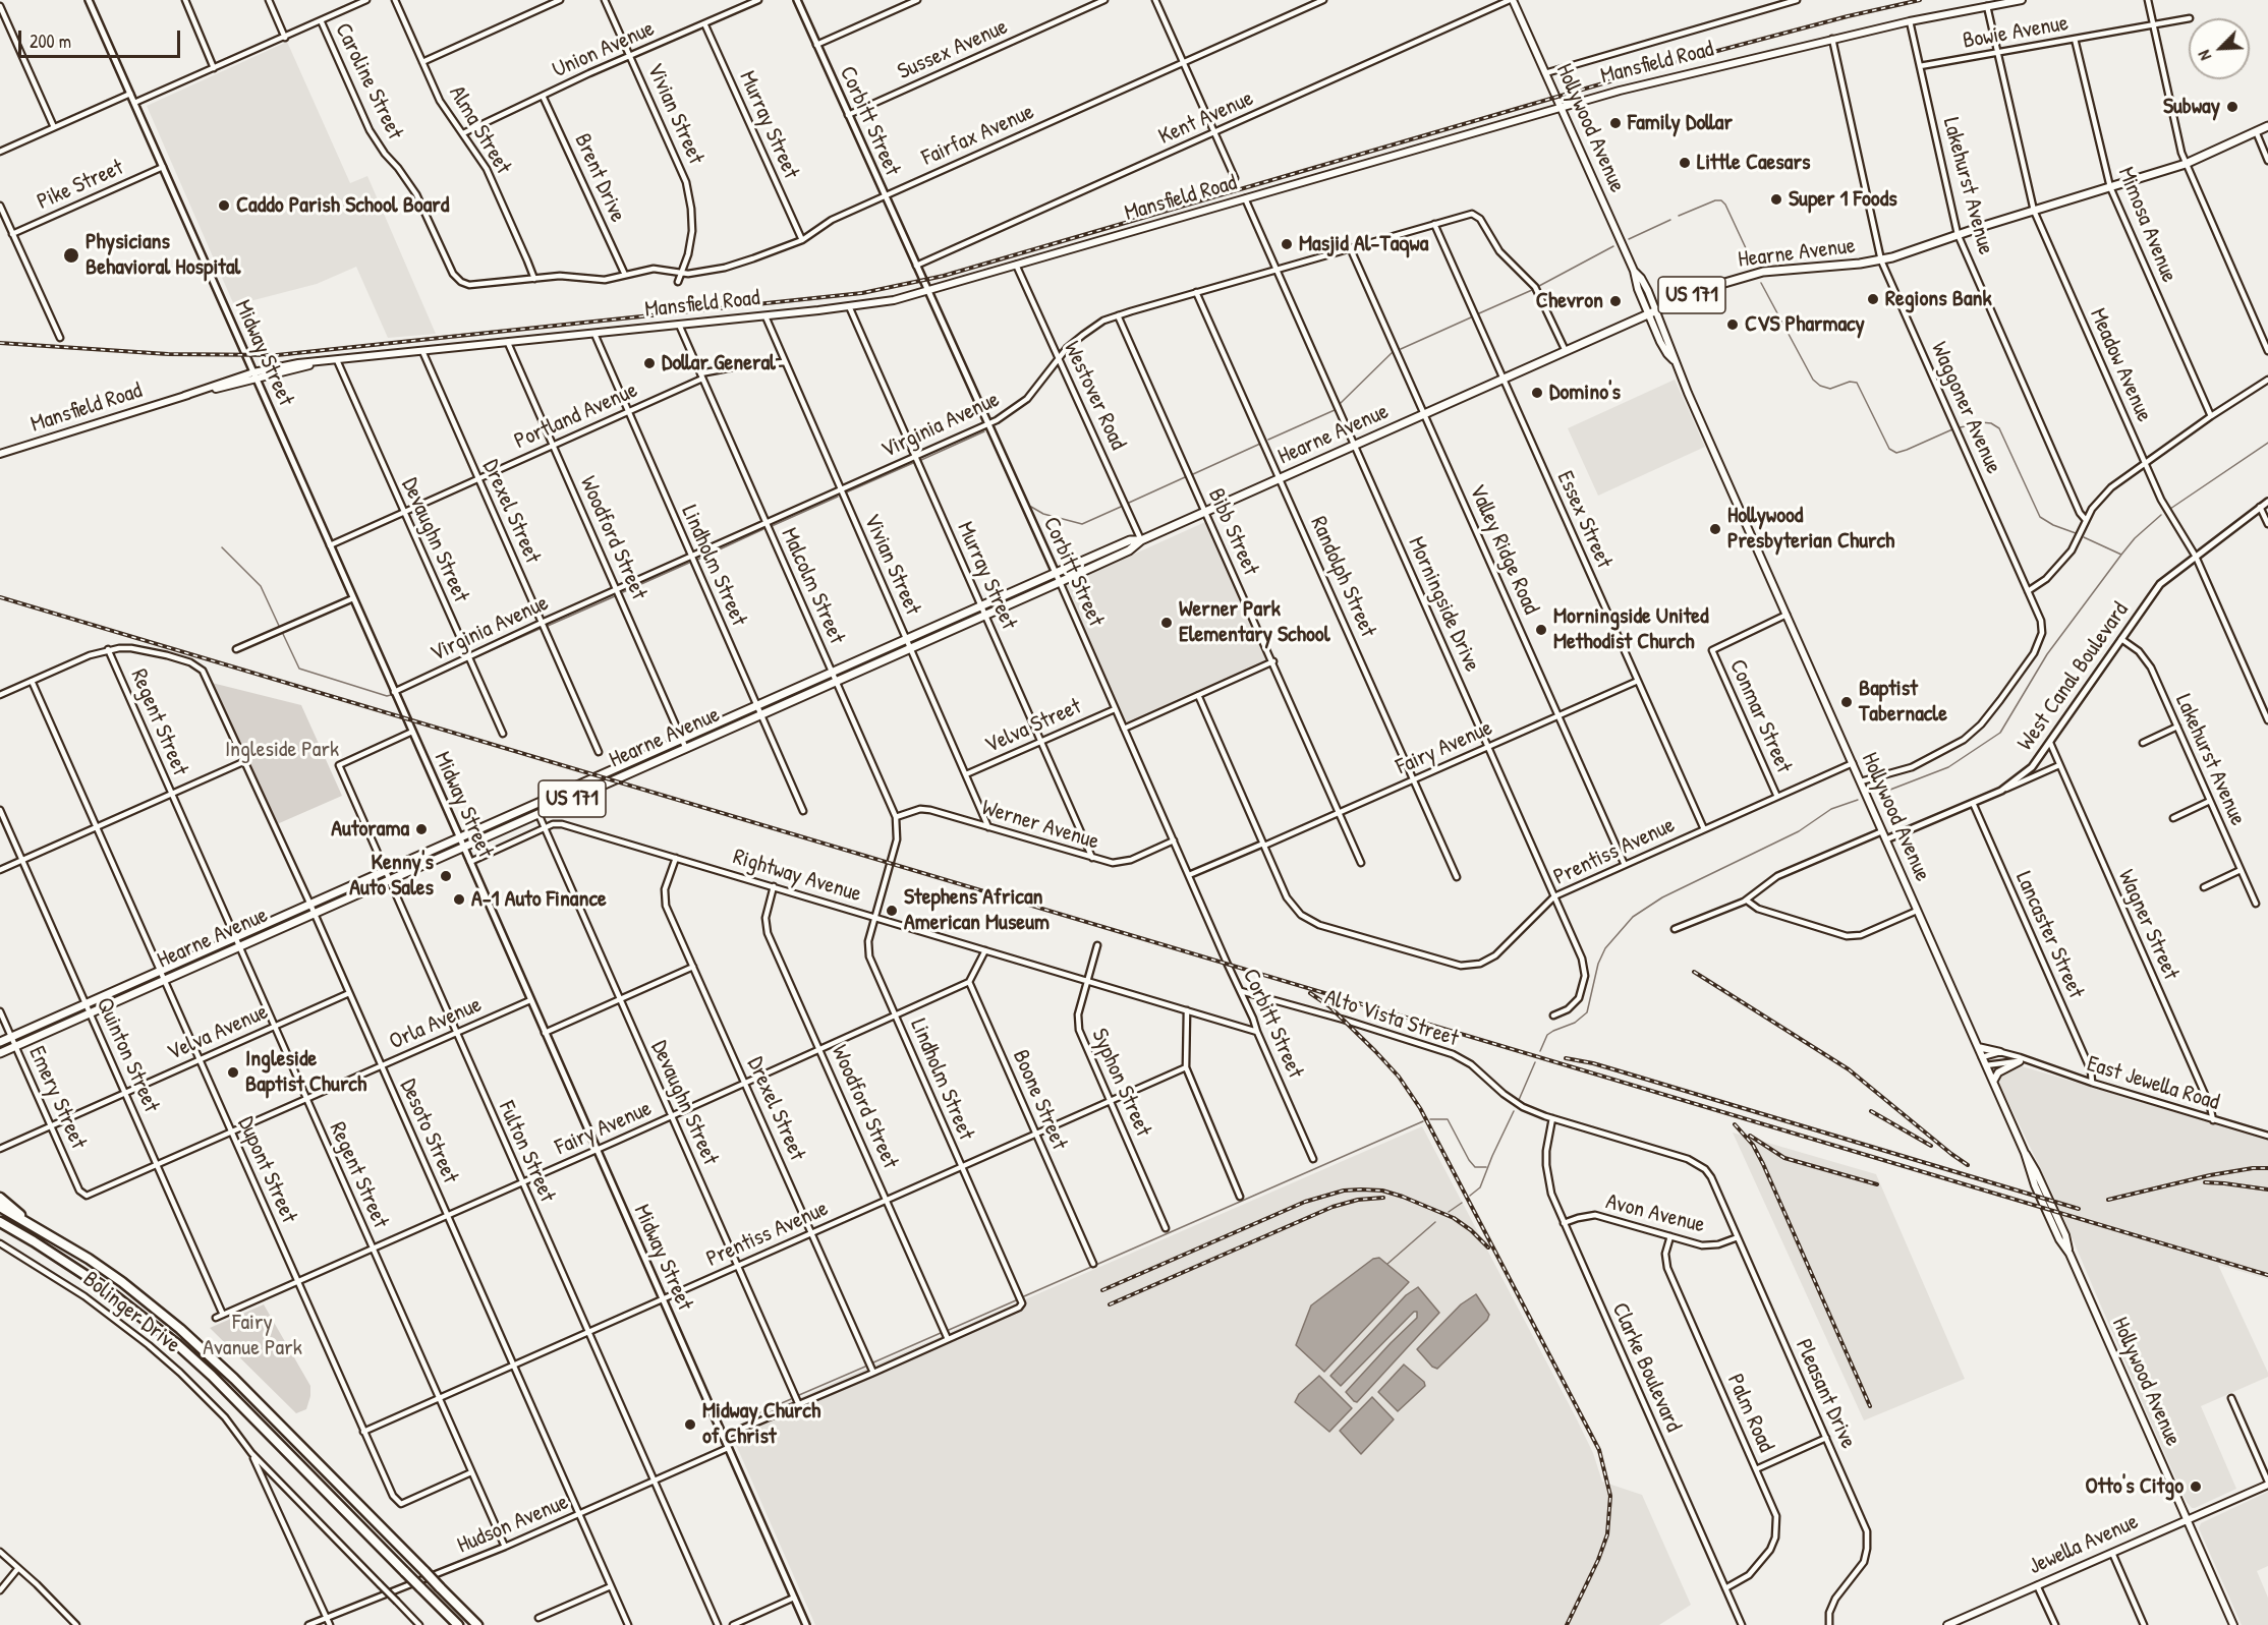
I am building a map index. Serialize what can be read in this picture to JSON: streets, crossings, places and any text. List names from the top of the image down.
{
  "streets": {
    "main road": [
      "Mansfield Road",
      "Hollywood Avenue",
      "Hearne Avenue",
      "US 171",
      "Jewella Avenue"
    ],
    "street": [
      "Bowie Avenue",
      "Union Avenue",
      "Sussex Avenue",
      "Caroline Street",
      "Vivian Street",
      "Kent Avenue",
      "Corbitt Street",
      "Murray Street",
      "Alma Street",
      "Fairfax Avenue",
      "Brent Drive",
      "Pike Street",
      "Lakehurst Avenue",
      "Mimosa Avenue",
      "Midway Street",
      "Meadow Avenue",
      "Westover Road",
      "Waggoner Avenue",
      "Portland Avenue",
      "Virginia Avenue",
      "Drexel Street",
      "Essex Street",
      "Bibb Street",
      "Woodford Street",
      "Devaughn Street",
      "Valley Ridge Road",
      "Lindholm Street",
      "Randolph Street",
      "Malcolm Street",
      "Morningside Drive",
      "West Canal Boulevard",
      "Conmar Street",
      "Regent Street",
      "Velva Street",
      "Fairy Avenue",
      "Werner Avenue",
      "Prentiss Avenue",
      "Rightway Avenue",
      "Wagner Street",
      "Lancaster Street",
      "Alto Vista Street",
      "Orla Avenue",
      "Velva Avenue",
      "Quinton Street",
      "Syphon Street",
      "East Jewella Road",
      "Emery Street",
      "Boone Street",
      "Desoto Street",
      "Fulton Street",
      "Dupont Street",
      "Avon Avenue",
      "Bolinger Drive",
      "Clarke Boulevard",
      "Pleasant Drive",
      "Palm Road",
      "Hudson Avenue"
    ]
  },
  "crossings": [
    ["Bowie Avenue", "Lakehurst Avenue"],
    ["Bowie Avenue", "Mimosa Avenue"],
    ["Bowie Avenue", "Meadow Avenue"],
    ["Union Avenue", "Vivian Street"],
    ["Union Avenue", "Murray Street"],
    ["Union Avenue", "Alma Street"],
    ["Union Avenue", "Brent Drive"],
    ["Sussex Avenue", "Corbitt Street"],
    ["Mansfield Road", "Vivian Street"],
    ["Mansfield Road", "Corbitt Street"],
    ["Mansfield Road", "Murray Street"],
    ["Mansfield Road", "Hollywood Avenue"],
    ["Mansfield Road", "Lakehurst Avenue"],
    ["Mansfield Road", "Midway Street"],
    ["Mansfield Road", "Meadow Avenue"],
    ["Mansfield Road", "Westover Road"],
    ["Mansfield Road", "Waggoner Avenue"],
    ["Mansfield Road", "Drexel Street"],
    ["Mansfield Road", "Woodford Street"],
    ["Mansfield Road", "Devaughn Street"],
    ["Mansfield Road", "Lindholm Street"],
    ["Mansfield Road", "Malcolm Street"],
    ["Mansfield Road", "Morningside Drive"],
    ["Caroline Street", "Fairfax Avenue"],
    ["Vivian Street", "Fairfax Avenue"],
    ["Vivian Street", "Hearne Avenue"],
    ["Vivian Street", "Portland Avenue"],
    ["Vivian Street", "Virginia Avenue"],
    ["Vivian Street", "Velva Street"],
    ["Vivian Street", "Werner Avenue"],
    ["Kent Avenue", "Corbitt Street"],
    ["Kent Avenue", "Hollywood Avenue"],
    ["Corbitt Street", "Fairfax Avenue"],
    ["Corbitt Street", "Hearne Avenue"],
    ["Corbitt Street", "Virginia Avenue"],
    ["Corbitt Street", "Velva Street"],
    ["Corbitt Street", "Fairy Avenue"],
    ["Corbitt Street", "Werner Avenue"],
    ["Corbitt Street", "Rightway Avenue"],
    ["Corbitt Street", "Alto Vista Street"],
    ["Murray Street", "Fairfax Avenue"],
    ["Murray Street", "Hearne Avenue"],
    ["Murray Street", "Virginia Avenue"],
    ["Murray Street", "Velva Street"],
    ["Murray Street", "Werner Avenue"],
    ["Hollywood Avenue", "Hearne Avenue"],
    ["Hollywood Avenue", "Waggoner Avenue"],
    ["Hollywood Avenue", "West Canal Boulevard"],
    ["Hollywood Avenue", "Conmar Street"],
    ["Hollywood Avenue", "Prentiss Avenue"],
    ["Hollywood Avenue", "East Jewella Road"],
    ["Hollywood Avenue", "Jewella Avenue"],
    ["Alma Street", "Fairfax Avenue"],
    ["Fairfax Avenue", "Brent Drive"],
    ["Pike Street", "Midway Street"],
    ["Lakehurst Avenue", "Hearne Avenue"],
    ["Lakehurst Avenue", "West Canal Boulevard"],
    ["Mimosa Avenue", "Hearne Avenue"],
    ["Hearne Avenue", "Midway Street"],
    ["Hearne Avenue", "Meadow Avenue"],
    ["Hearne Avenue", "Westover Road"],
    ["Hearne Avenue", "Waggoner Avenue"],
    ["Hearne Avenue", "Virginia Avenue"],
    ["Hearne Avenue", "Essex Street"],
    ["Hearne Avenue", "Bibb Street"],
    ["Hearne Avenue", "Woodford Street"],
    ["Hearne Avenue", "Devaughn Street"],
    ["Hearne Avenue", "Valley Ridge Road"],
    ["Hearne Avenue", "Lindholm Street"],
    ["Hearne Avenue", "Randolph Street"],
    ["Hearne Avenue", "Malcolm Street"],
    ["Hearne Avenue", "Morningside Drive"],
    ["Hearne Avenue", "Regent Street"],
    ["Hearne Avenue", "Quinton Street"],
    ["Hearne Avenue", "Emery Street"],
    ["Hearne Avenue", "Desoto Street"],
    ["Hearne Avenue", "Fulton Street"],
    ["Hearne Avenue", "Dupont Street"],
    ["Midway Street", "Portland Avenue"],
    ["Midway Street", "Virginia Avenue"],
    ["Midway Street", "Fairy Avenue"],
    ["Midway Street", "Prentiss Avenue"],
    ["Midway Street", "Rightway Avenue"],
    ["Midway Street", "Orla Avenue"],
    ["Midway Street", "Fulton Street"],
    ["Midway Street", "Hudson Avenue"],
    ["Meadow Avenue", "West Canal Boulevard"],
    ["Westover Road", "Virginia Avenue"],
    ["Portland Avenue", "Drexel Street"],
    ["Portland Avenue", "Woodford Street"],
    ["Portland Avenue", "Devaughn Street"],
    ["Portland Avenue", "Lindholm Street"],
    ["Portland Avenue", "Malcolm Street"],
    ["Virginia Avenue", "Drexel Street"],
    ["Virginia Avenue", "Essex Street"],
    ["Virginia Avenue", "Bibb Street"],
    ["Virginia Avenue", "Woodford Street"],
    ["Virginia Avenue", "Devaughn Street"],
    ["Virginia Avenue", "Valley Ridge Road"],
    ["Virginia Avenue", "Lindholm Street"],
    ["Virginia Avenue", "Randolph Street"],
    ["Virginia Avenue", "Malcolm Street"],
    ["Virginia Avenue", "Morningside Drive"],
    ["Drexel Street", "Fairy Avenue"],
    ["Drexel Street", "Prentiss Avenue"],
    ["Drexel Street", "Rightway Avenue"],
    ["Essex Street", "Fairy Avenue"],
    ["Essex Street", "Prentiss Avenue"],
    ["Bibb Street", "Fairy Avenue"],
    ["Woodford Street", "Lindholm Street"],
    ["Woodford Street", "Fairy Avenue"],
    ["Woodford Street", "Prentiss Avenue"],
    ["Woodford Street", "Rightway Avenue"],
    ["Devaughn Street", "Fairy Avenue"],
    ["Devaughn Street", "Prentiss Avenue"],
    ["Devaughn Street", "Rightway Avenue"],
    ["Valley Ridge Road", "Fairy Avenue"],
    ["Valley Ridge Road", "Prentiss Avenue"],
    ["Lindholm Street", "Malcolm Street"],
    ["Lindholm Street", "Fairy Avenue"],
    ["Lindholm Street", "Prentiss Avenue"],
    ["Lindholm Street", "Rightway Avenue"],
    ["Randolph Street", "Fairy Avenue"],
    ["Malcolm Street", "Werner Avenue"],
    ["Morningside Drive", "Fairy Avenue"],
    ["Morningside Drive", "Prentiss Avenue"],
    ["West Canal Boulevard", "Wagner Street"],
    ["West Canal Boulevard", "Lancaster Street"],
    ["Conmar Street", "Prentiss Avenue"],
    ["Regent Street", "Fairy Avenue"],
    ["Regent Street", "Prentiss Avenue"],
    ["Regent Street", "Orla Avenue"],
    ["Regent Street", "Velva Avenue"],
    ["Regent Street", "Desoto Street"],
    ["Regent Street", "Dupont Street"],
    ["Regent Street", "Hudson Avenue"],
    ["Fairy Avenue", "Prentiss Avenue"],
    ["Fairy Avenue", "Quinton Street"],
    ["Fairy Avenue", "Boone Street"],
    ["Fairy Avenue", "Desoto Street"],
    ["Fairy Avenue", "Fulton Street"],
    ["Fairy Avenue", "Dupont Street"],
    ["Prentiss Avenue", "Syphon Street"],
    ["Prentiss Avenue", "Boone Street"],
    ["Prentiss Avenue", "Desoto Street"],
    ["Prentiss Avenue", "Fulton Street"],
    ["Prentiss Avenue", "Dupont Street"],
    ["Rightway Avenue", "Syphon Street"],
    ["Wagner Street", "East Jewella Road"],
    ["Lancaster Street", "East Jewella Road"],
    ["Alto Vista Street", "Clarke Boulevard"],
    ["Alto Vista Street", "Pleasant Drive"],
    ["Orla Avenue", "Quinton Street"],
    ["Orla Avenue", "Emery Street"],
    ["Orla Avenue", "Desoto Street"],
    ["Orla Avenue", "Fulton Street"],
    ["Orla Avenue", "Dupont Street"],
    ["Velva Avenue", "Quinton Street"],
    ["Velva Avenue", "Emery Street"],
    ["Velva Avenue", "Desoto Street"],
    ["Velva Avenue", "Dupont Street"],
    ["Desoto Street", "Hudson Avenue"],
    ["Fulton Street", "Hudson Avenue"],
    ["Avon Avenue", "Clarke Boulevard"],
    ["Avon Avenue", "Pleasant Drive"],
    ["Avon Avenue", "Palm Road"],
    ["Bolinger Drive", "Hudson Avenue"],
    ["Clarke Boulevard", "Palm Road"]
  ],
  "parks": ["Ingleside Park", "Fairy Avanue Park"],
  "places": [
    "Subway",
    "Family Dollar",
    "Little Caesars",
    "Super 1 Foods",
    "Caddo Parish School Board",
    "Masjid Al-Taqwa",
    "Physicians Behavioral Hospital",
    "Regions Bank",
    "Chevron",
    "CVS Pharmacy",
    "Dollar General",
    "Domino's",
    "Hollywood Presbyterian Church",
    "Werner Park Elementary School",
    "Morningside United Methodist Church",
    "Baptist Tabernacle",
    "Autorama",
    "Kenny's Auto Sales",
    "A-1 Auto Finance",
    "Stephens African American Museum",
    "Ingleside Baptist Church",
    "Midway Church of Christ",
    "Otto's Citgo"
  ],
  "scale_bar": "200 m",
  "north": "bottom left"
}
